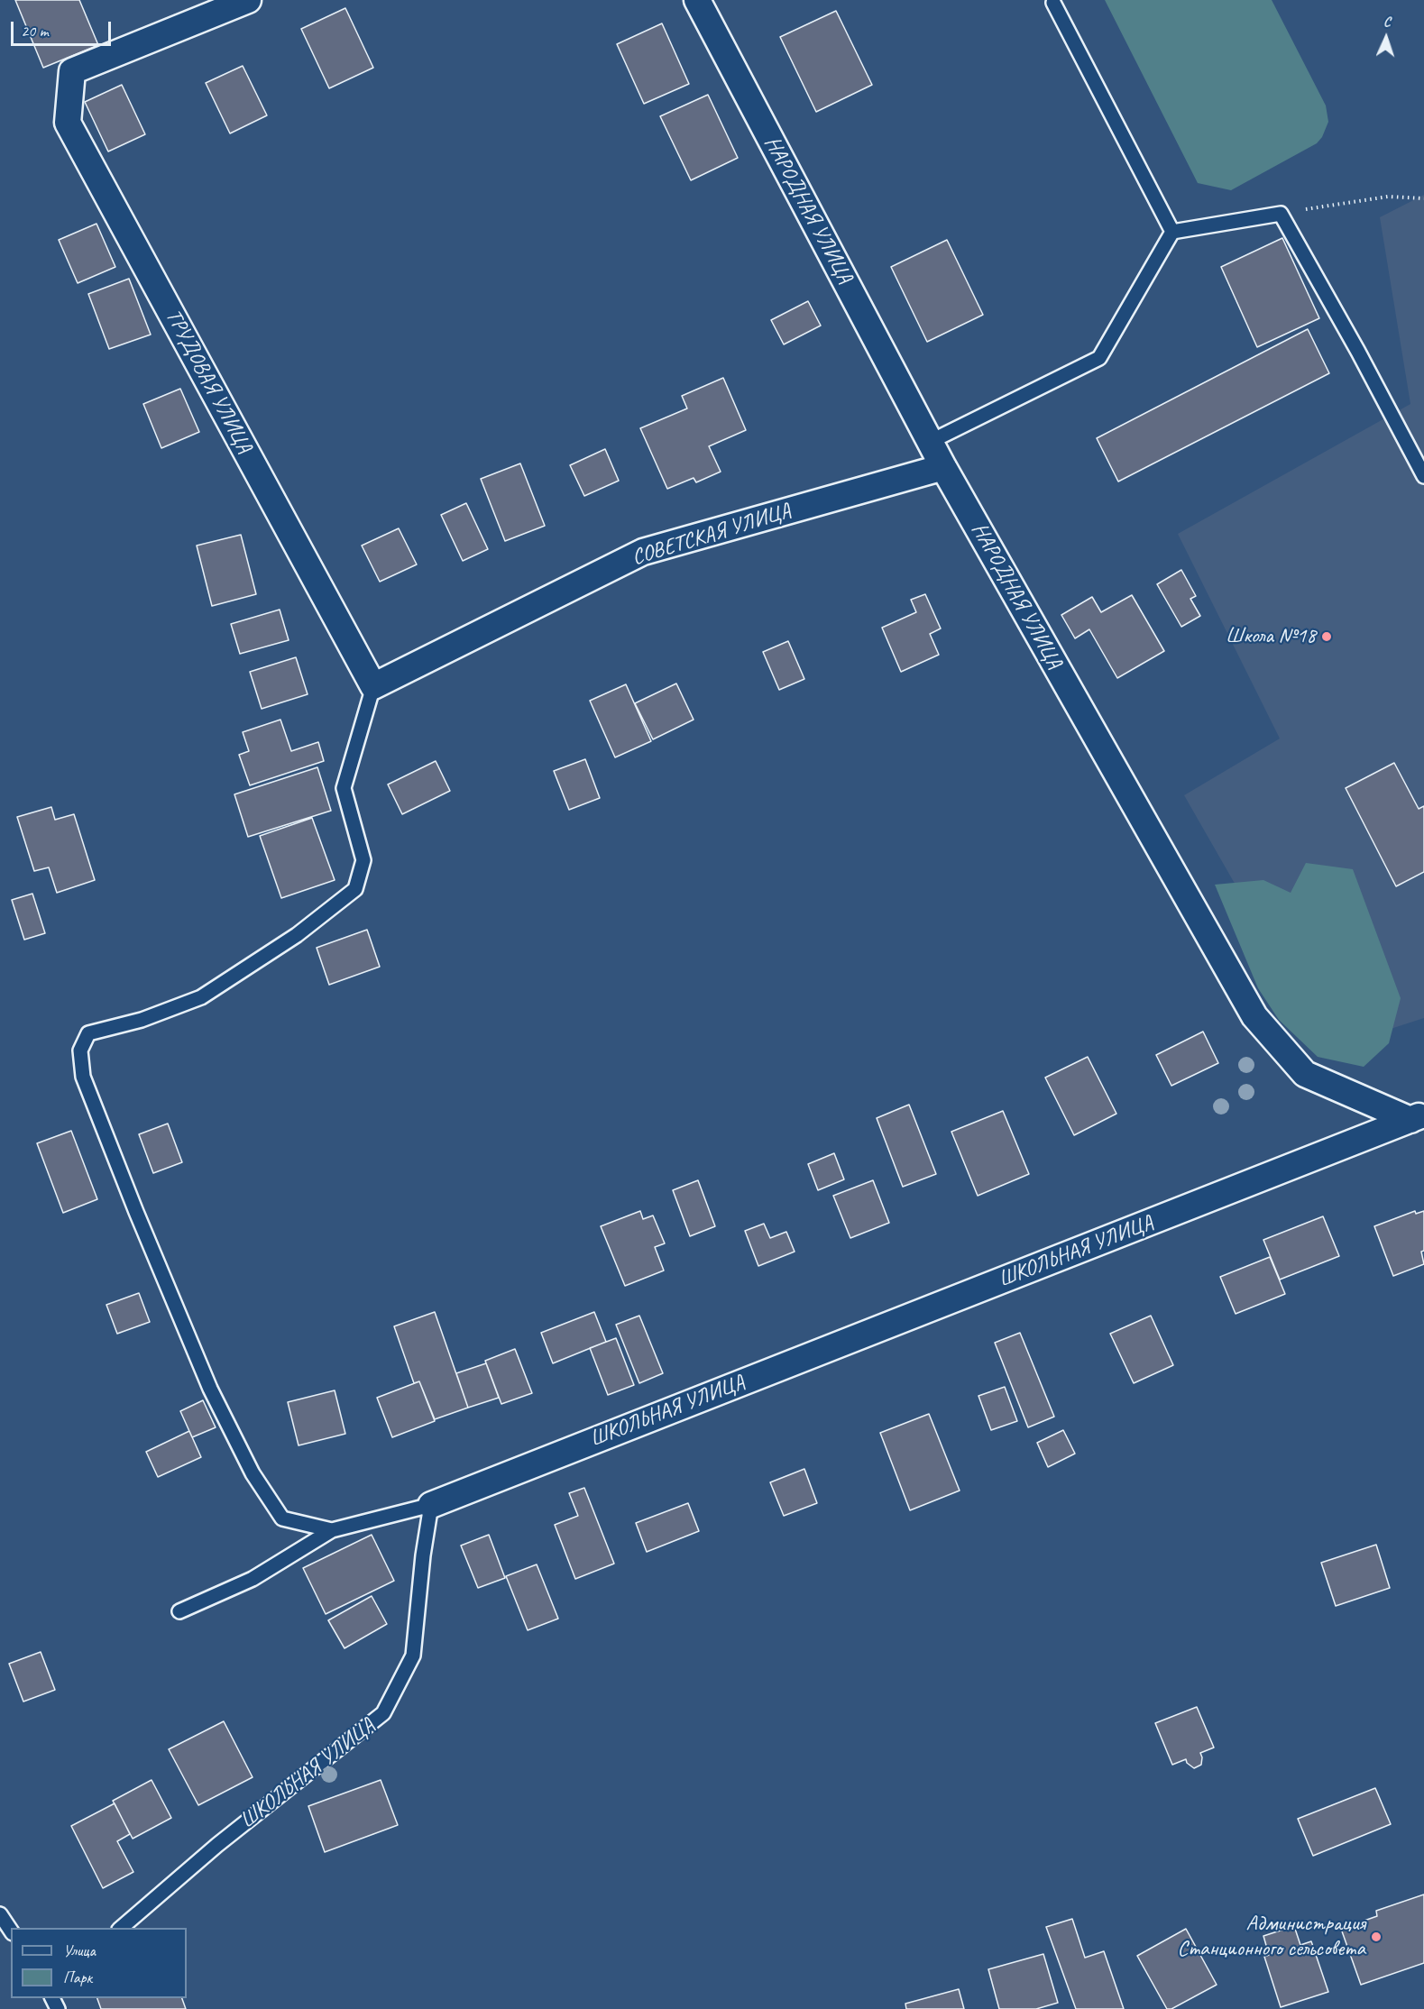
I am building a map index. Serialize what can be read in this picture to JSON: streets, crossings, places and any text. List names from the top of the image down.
{
  "streets": {
    "street": [
      "НАРОДНАЯ УЛИЦА",
      "ТРУДОВАЯ УЛИЦА",
      "СОВЕТСКАЯ УЛИЦА",
      "ШКОЛЬНАЯ УЛИЦА"
    ]
  },
  "crossings": [
    ["НАРОДНАЯ УЛИЦА", "СОВЕТСКАЯ УЛИЦА"],
    ["НАРОДНАЯ УЛИЦА", "ШКОЛЬНАЯ УЛИЦА"],
    ["ТРУДОВАЯ УЛИЦА", "СОВЕТСКАЯ УЛИЦА"]
  ],
  "places": ["Школа №18", "Администрация Станционного сельсовета"],
  "legend": ["Улица", "Парк"],
  "scale_bar": "20 m",
  "north": "top"
}
